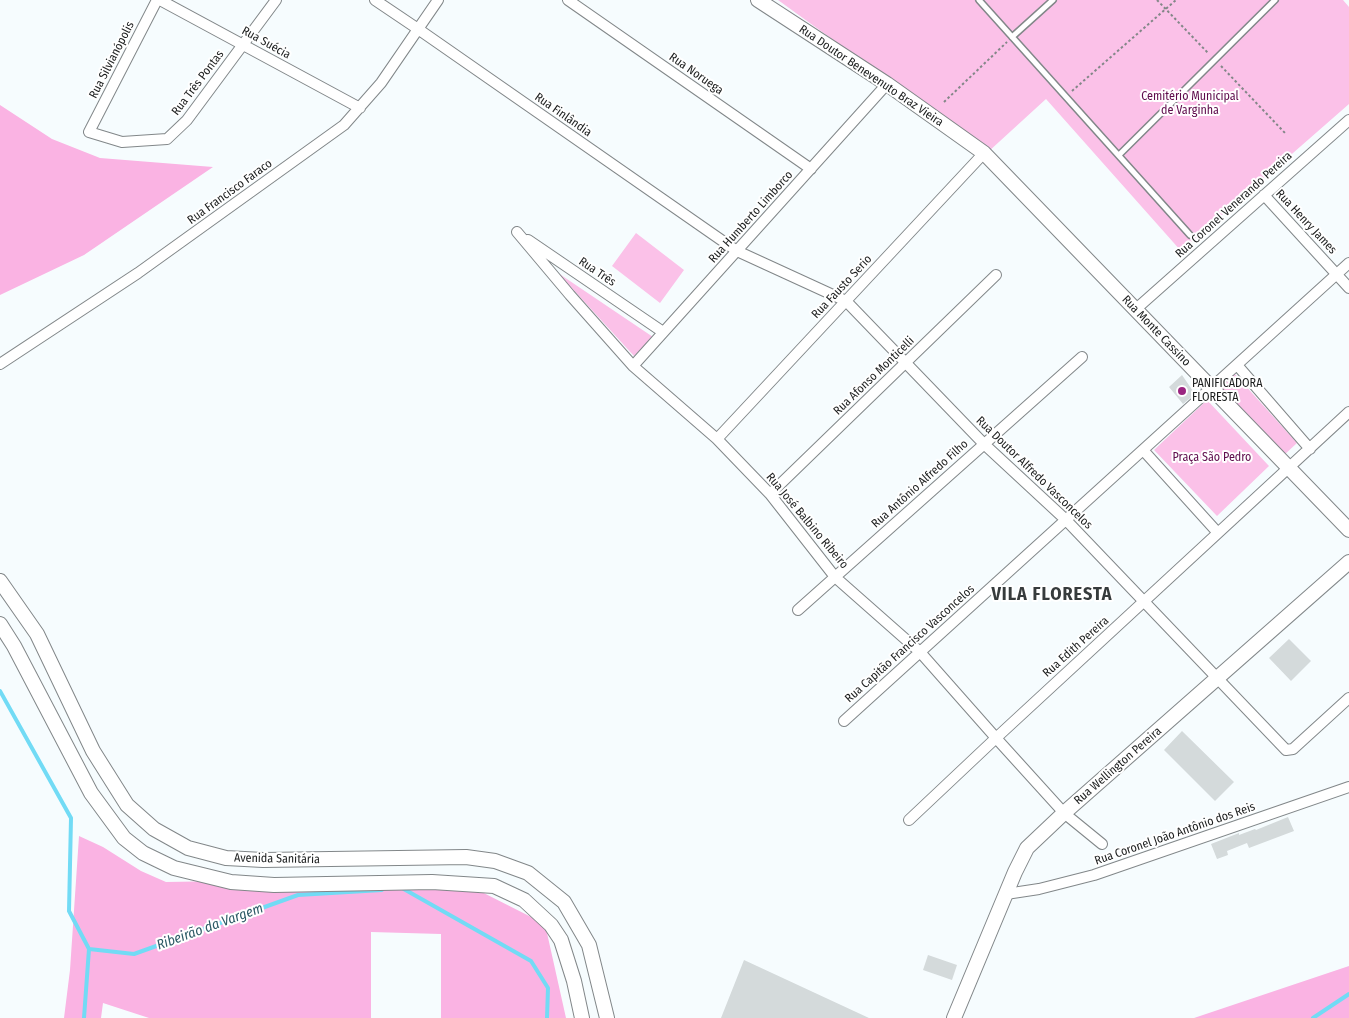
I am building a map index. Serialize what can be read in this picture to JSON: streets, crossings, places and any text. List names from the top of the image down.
{
  "streets": {
    "street": [
      "Rua Suécia",
      "Rua Silvianópolis",
      "Rua Noruega",
      "Rua Doutor Benevenuto Braz Vieira",
      "Rua Três Pontas",
      "Rua Finlândia",
      "Rua Francisco Faraco",
      "Rua Coronel Venerando Pereira",
      "Rua Humberto Limborco",
      "Rua Henry James",
      "Rua Três",
      "Rua Fausto Serio",
      "Rua Monte Cassino",
      "Rua Afonso Monticelli",
      "Rua Doutor Alfredo Vasconcelos",
      "Rua Antônio Alfredo Filho",
      "Rua José Balbino Ribeiro",
      "Rua Capitão Francisco Vasconcelos",
      "Rua Edith Pereira",
      "Rua Wellington Pereira",
      "Rua Coronel João Antônio dos Reis",
      "Avenida Sanitária"
    ]
  },
  "crossings": [
    ["Rua Suécia", "Rua Silvianópolis"],
    ["Rua Suécia", "Rua Três Pontas"],
    ["Rua Suécia", "Rua Francisco Faraco"],
    ["Rua Silvianópolis", "Rua Três Pontas"],
    ["Rua Noruega", "Rua Humberto Limborco"],
    ["Rua Doutor Benevenuto Braz Vieira", "Rua Humberto Limborco"],
    ["Rua Doutor Benevenuto Braz Vieira", "Rua Fausto Serio"],
    ["Rua Doutor Benevenuto Braz Vieira", "Rua Monte Cassino"],
    ["Rua Finlândia", "Rua Francisco Faraco"],
    ["Rua Finlândia", "Rua Humberto Limborco"],
    ["Rua Finlândia", "Rua Doutor Alfredo Vasconcelos"],
    ["Rua Coronel Venerando Pereira", "Rua Henry James"],
    ["Rua Coronel Venerando Pereira", "Rua Monte Cassino"],
    ["Rua Humberto Limborco", "Rua Três"],
    ["Rua Humberto Limborco", "Rua Doutor Alfredo Vasconcelos"],
    ["Rua Humberto Limborco", "Rua José Balbino Ribeiro"],
    ["Rua Henry James", "Rua Capitão Francisco Vasconcelos"],
    ["Rua Três", "Rua José Balbino Ribeiro"],
    ["Rua Fausto Serio", "Rua Monte Cassino"],
    ["Rua Fausto Serio", "Rua Doutor Alfredo Vasconcelos"],
    ["Rua Fausto Serio", "Rua José Balbino Ribeiro"],
    ["Rua Monte Cassino", "Rua Capitão Francisco Vasconcelos"],
    ["Rua Monte Cassino", "Rua Edith Pereira"],
    ["Rua Afonso Monticelli", "Rua Doutor Alfredo Vasconcelos"],
    ["Rua Afonso Monticelli", "Rua José Balbino Ribeiro"],
    ["Rua Doutor Alfredo Vasconcelos", "Rua Antônio Alfredo Filho"],
    ["Rua Doutor Alfredo Vasconcelos", "Rua Capitão Francisco Vasconcelos"],
    ["Rua Doutor Alfredo Vasconcelos", "Rua Edith Pereira"],
    ["Rua Doutor Alfredo Vasconcelos", "Rua Wellington Pereira"],
    ["Rua Antônio Alfredo Filho", "Rua José Balbino Ribeiro"],
    ["Rua José Balbino Ribeiro", "Rua Capitão Francisco Vasconcelos"],
    ["Rua José Balbino Ribeiro", "Rua Edith Pereira"],
    ["Rua José Balbino Ribeiro", "Rua Wellington Pereira"],
    ["Rua Wellington Pereira", "Rua Coronel João Antônio dos Reis"]
  ],
  "districts": ["VILA FLORESTA"],
  "water": ["Ribeirão da Vargem"],
  "parks": ["Cemitério Municipal de Varginha", "Praça São Pedro"],
  "places": ["PANIFICADORA FLORESTA"]
}
